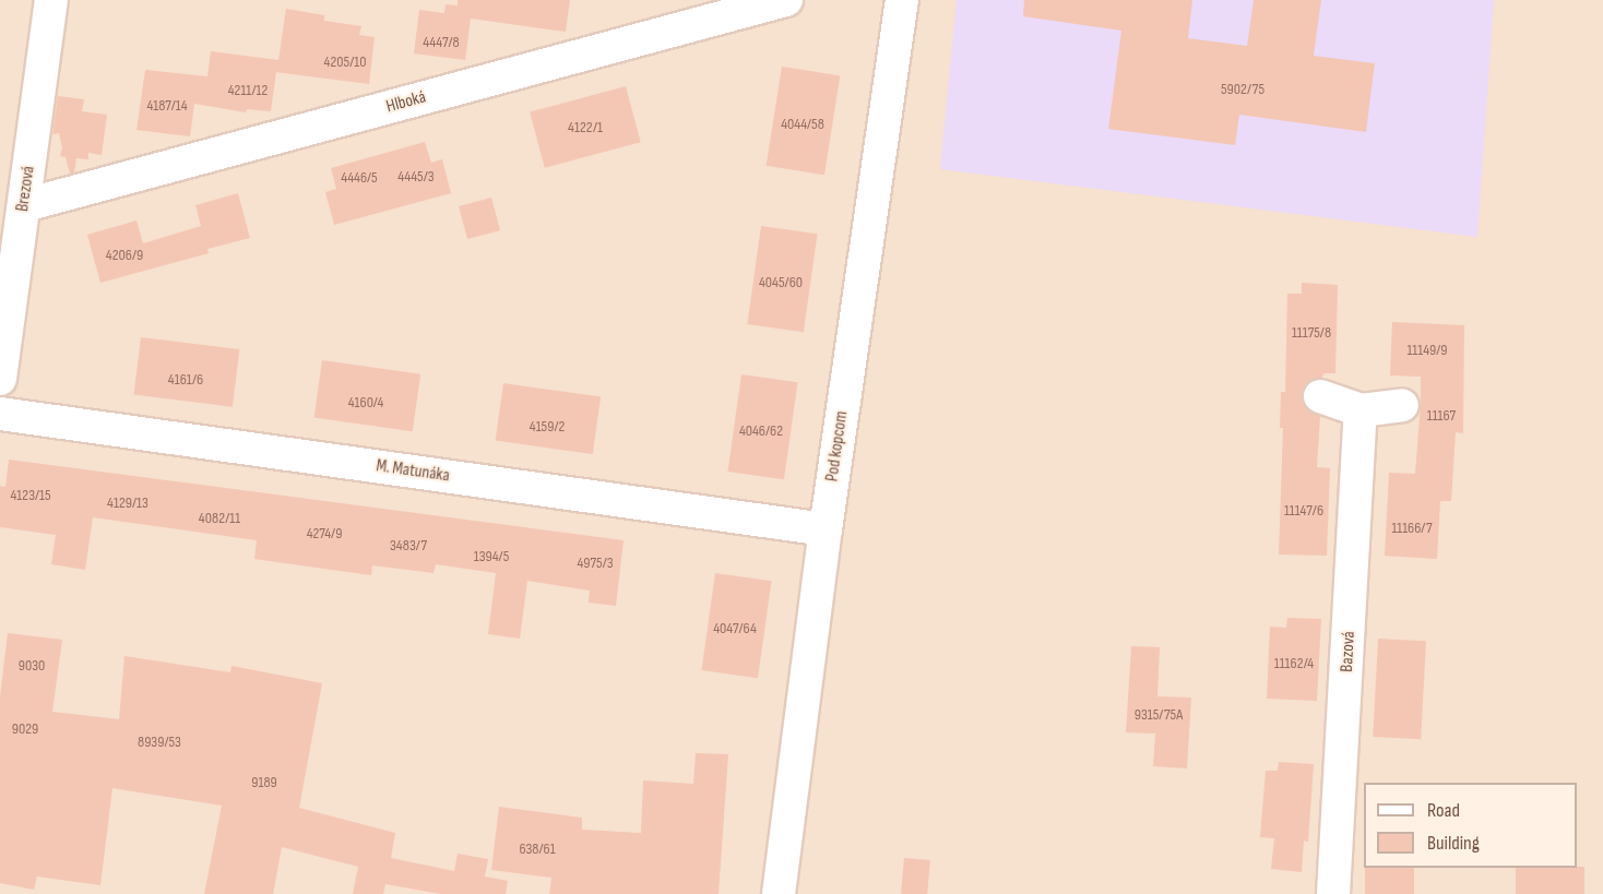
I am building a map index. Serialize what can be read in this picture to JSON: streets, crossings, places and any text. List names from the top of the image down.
{
  "streets": {
    "street": [
      "Hlboká",
      "Brezová",
      "Pod kopcom",
      "M. Matunáka",
      "Bazová"
    ]
  },
  "crossings": [
    ["Hlboká", "Brezová"],
    ["Pod kopcom", "M. Matunáka"]
  ],
  "house_numbers": [
    "4447/8",
    "4205/10",
    "5902/75",
    "4211/12",
    "4187/14",
    "4044/58",
    "4122/1",
    "4445/3",
    "4446/5",
    "4206/9",
    "4045/60",
    "11175/8",
    "11149/9",
    "4161/6",
    "4160/4",
    "11167",
    "4159/2",
    "4046/62",
    "4123/15",
    "4129/13",
    "11147/6",
    "4082/11",
    "11166/7",
    "4274/9",
    "3483/7",
    "1394/5",
    "4975/3",
    "4047/64",
    "11162/4",
    "9030",
    "9315/75A",
    "9029",
    "8939/53",
    "9189",
    "638/61"
  ],
  "legend": ["Road", "Building"]
}
